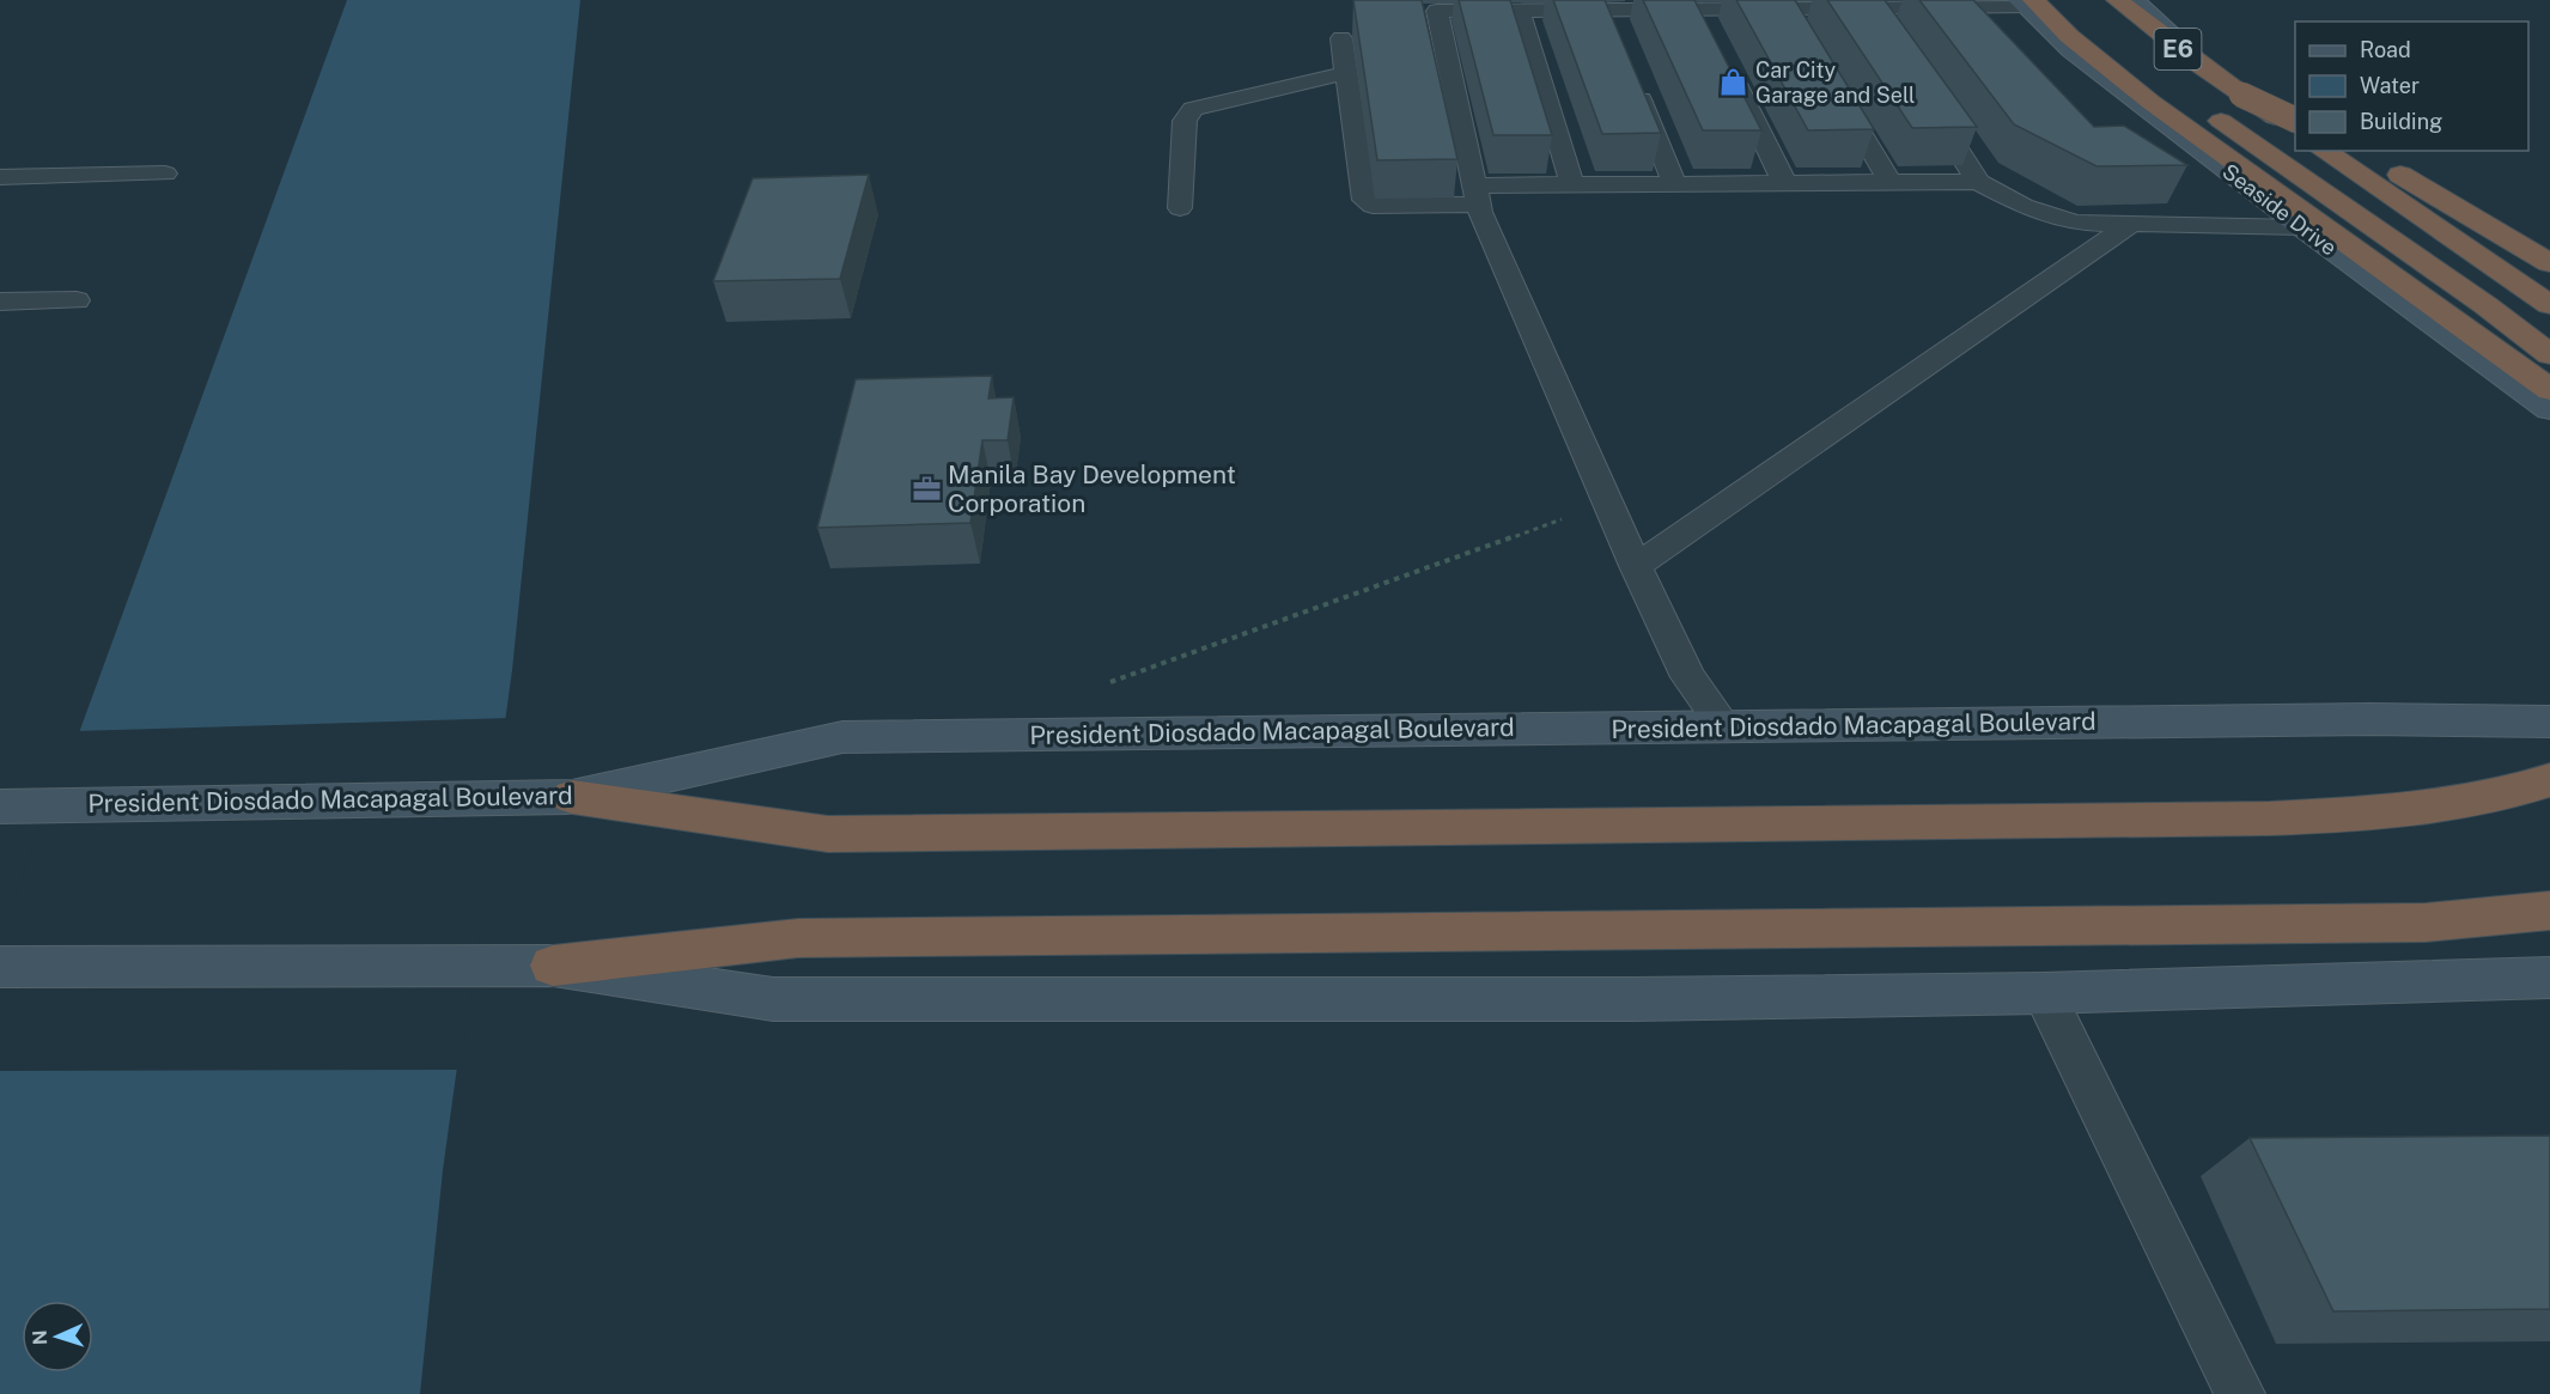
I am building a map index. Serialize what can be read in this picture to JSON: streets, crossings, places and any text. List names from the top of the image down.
{
  "streets": {
    "highway": ["E6"],
    "main road": ["Seaside Drive", "President Diosdado Macapagal Boulevard"]
  },
  "places": {
    "shop": ["Car City Garage and Sell"],
    "office": ["Manila Bay Development Corporation"]
  },
  "legend": ["Road", "Water", "Building"],
  "north": "left"
}
